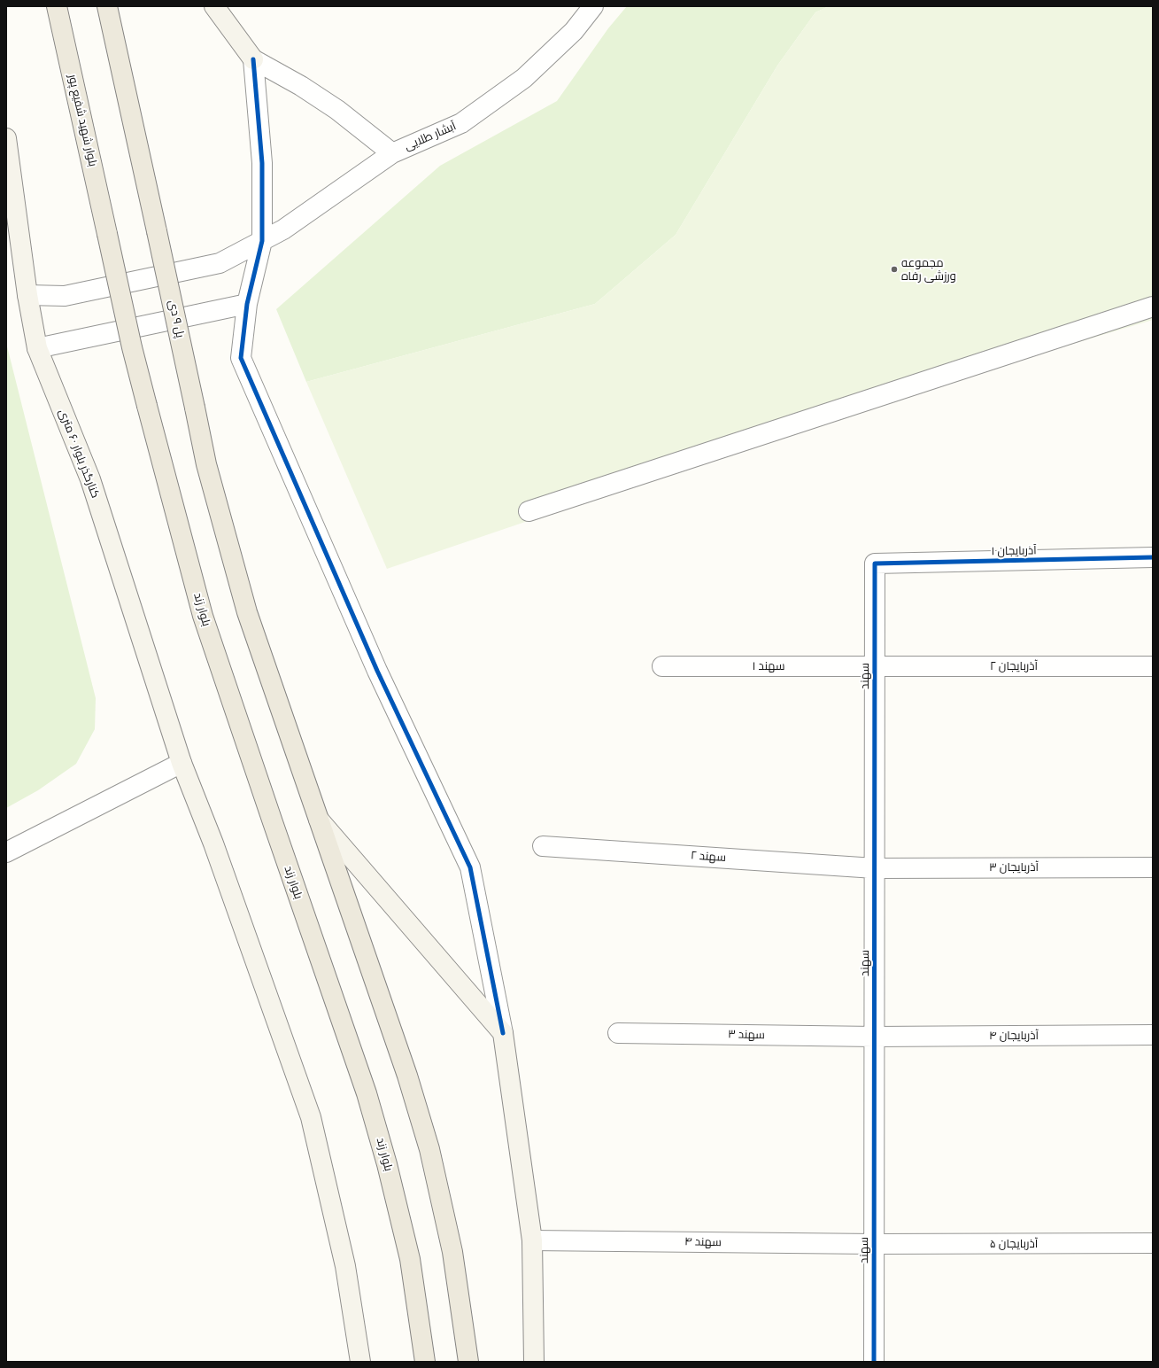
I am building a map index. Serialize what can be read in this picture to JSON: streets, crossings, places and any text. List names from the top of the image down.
{
  "streets": {
    "main road": [
      "بلوار شهید شفیع پور",
      "پل ۹ دی",
      "کنارگذر بلوار ۶۰ متری",
      "بلوار زند"
    ],
    "street": [
      "آبشار طلایی",
      "آذربایجان ۱",
      "سهند ۱",
      "آذربایجان ۲",
      "سهند",
      "سهند ۲",
      "آذربایجان ۳",
      "سهند ۳",
      "آذربایجان ۴",
      "سهند ۴",
      "آذربایجان ۵"
    ]
  },
  "crossings": [
    ["بلوار شهید شفیع پور", "بلوار زند"],
    ["آذربایجان ۱", "سهند"],
    ["سهند ۱", "آذربایجان ۲"],
    ["سهند ۱", "سهند"],
    ["آذربایجان ۲", "سهند"],
    ["سهند", "سهند ۲"],
    ["سهند", "آذربایجان ۳"],
    ["سهند", "سهند ۳"],
    ["سهند", "آذربایجان ۴"],
    ["سهند", "سهند ۴"],
    ["سهند", "آذربایجان ۵"],
    ["سهند ۲", "آذربایجان ۳"],
    ["سهند ۳", "آذربایجان ۴"],
    ["سهند ۴", "آذربایجان ۵"]
  ],
  "places": ["مجموعه ورزشی رفاه"]
}
